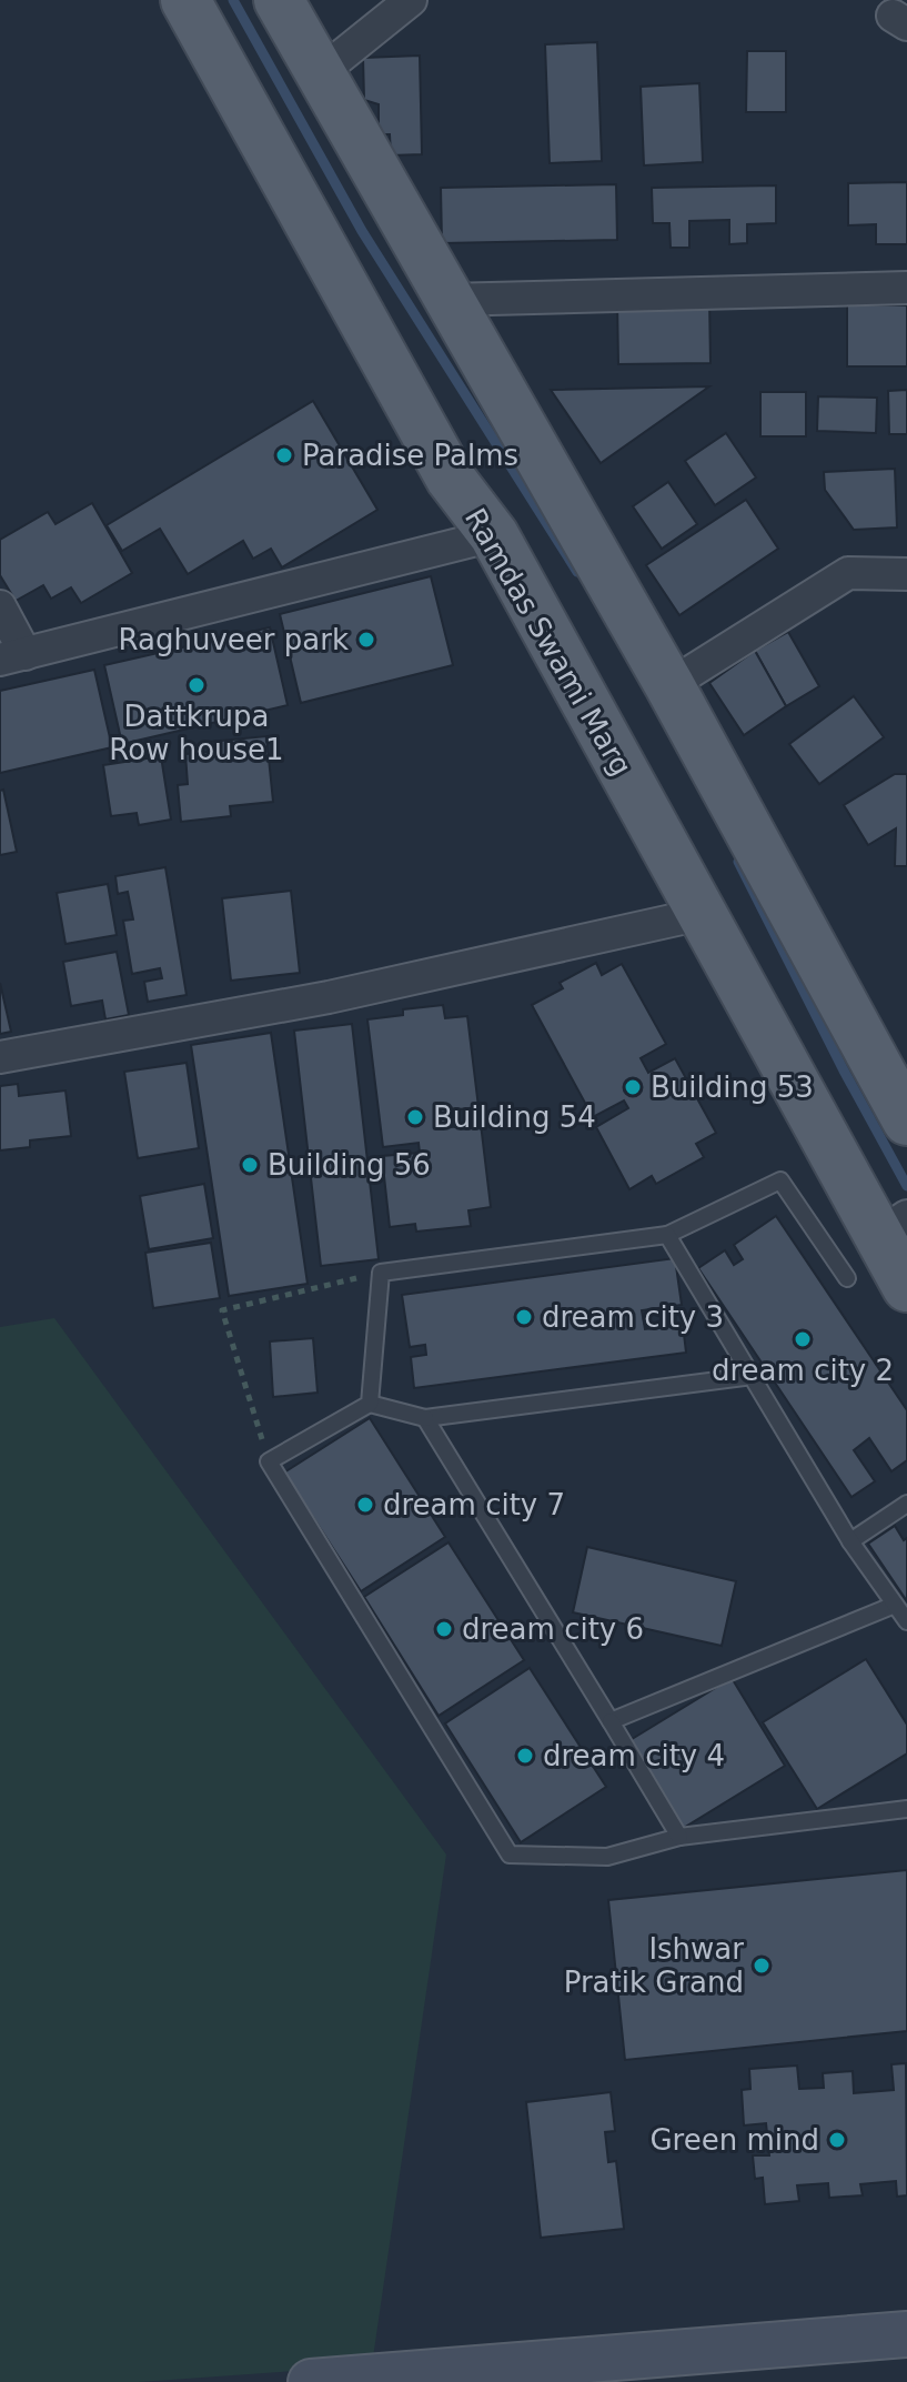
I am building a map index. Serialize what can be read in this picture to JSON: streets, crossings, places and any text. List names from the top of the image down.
{
  "streets": {
    "main road": ["Ramdas Swami Marg"]
  },
  "places": [
    "Paradise Palms",
    "Raghuveer park",
    "Dattkrupa Row house1",
    "Building 53",
    "Building 54",
    "Building 56",
    "dream city 3",
    "dream city 2",
    "dream city 7",
    "dream city 6",
    "dream city 4",
    "Ishwar Pratik Grand",
    "Green mind"
  ]
}
